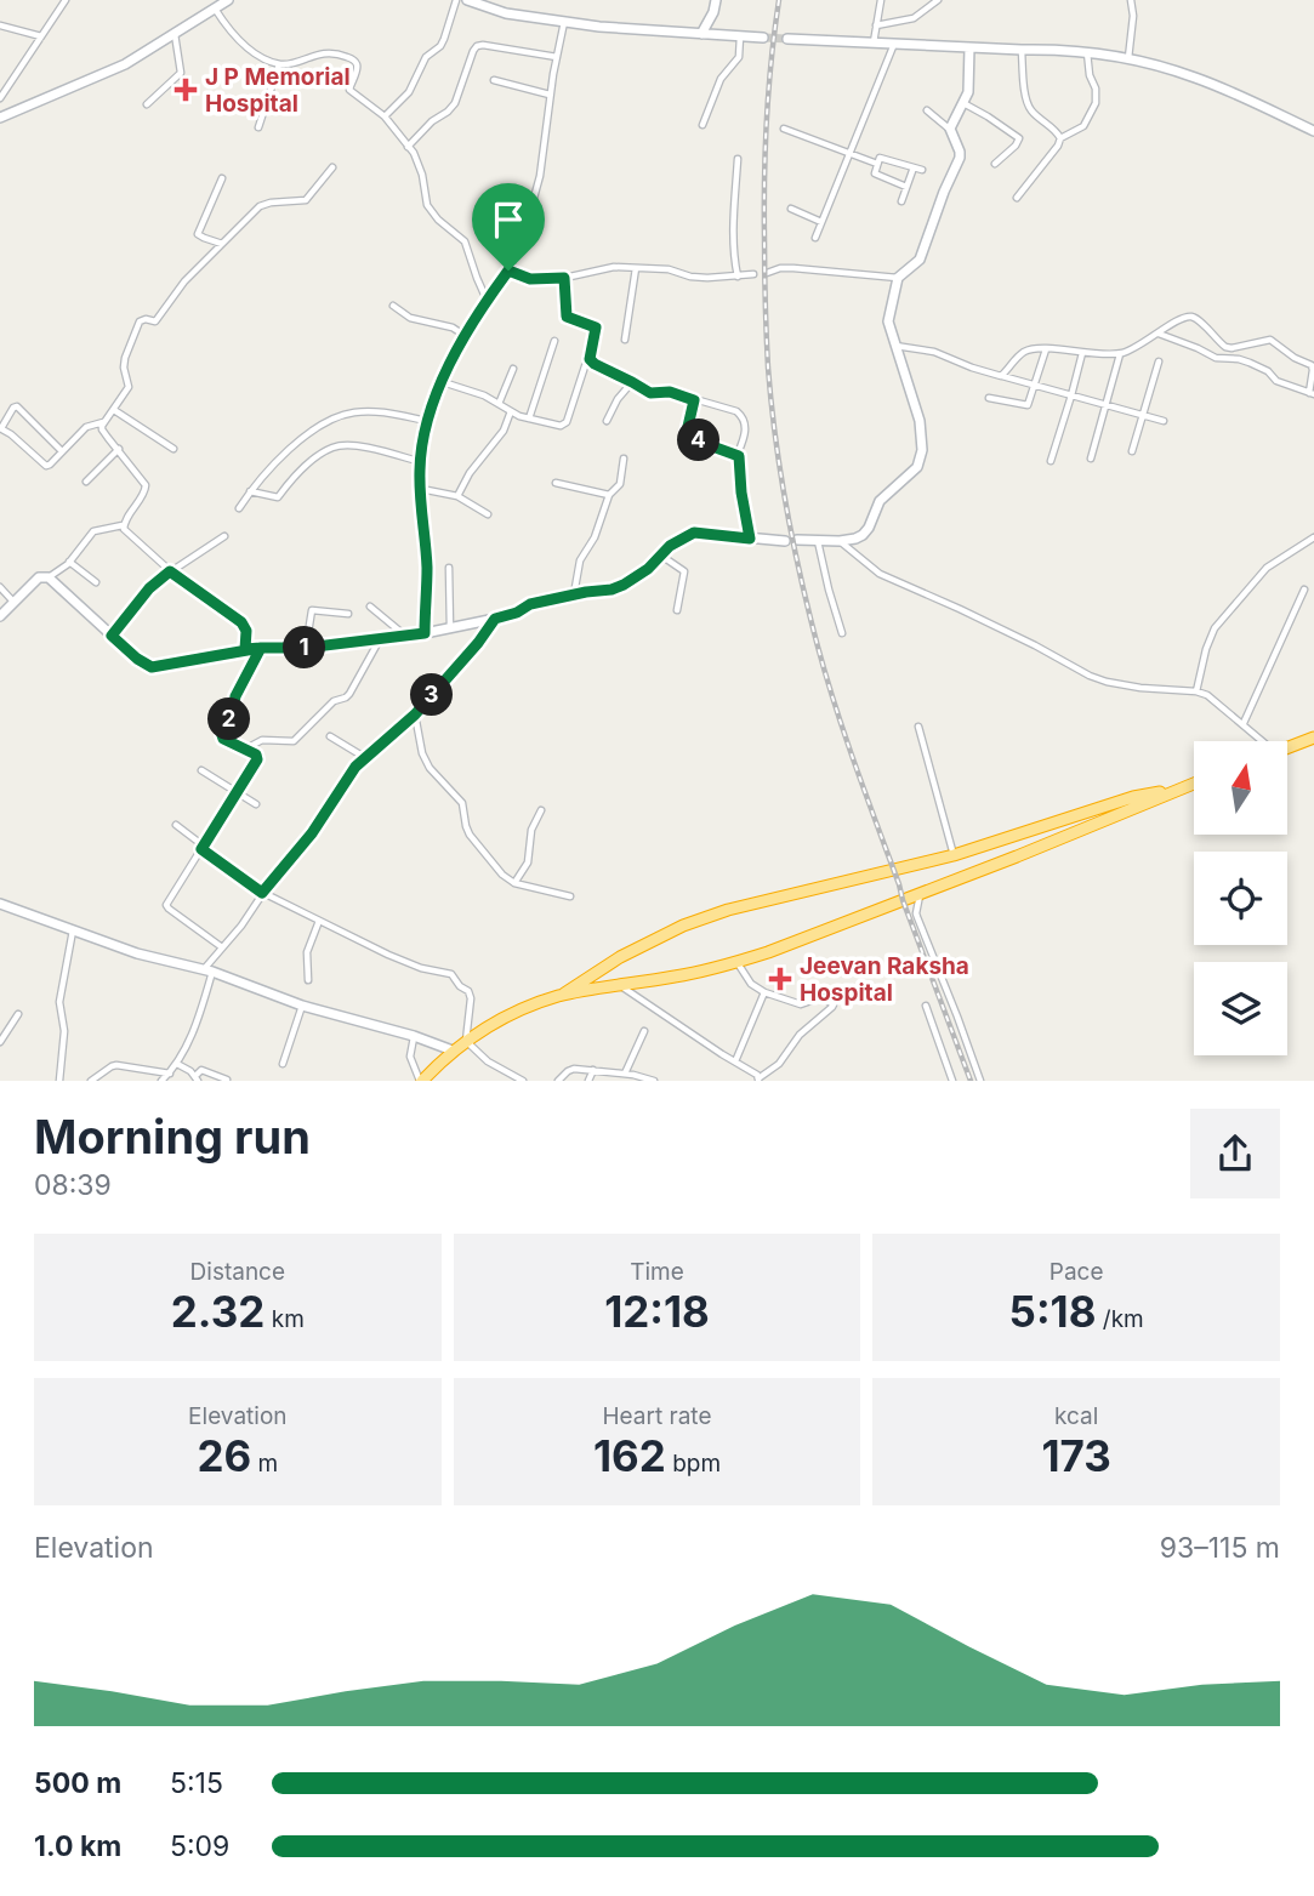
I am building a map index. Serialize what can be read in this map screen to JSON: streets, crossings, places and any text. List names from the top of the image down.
{
  "places": {
    "health": ["J P Memorial Hospital", "Jeevan Raksha Hospital"]
  },
  "north": "top",
  "page": {
    "pins": [
      "4",
      "1",
      "3",
      "2"
    ],
    "heading": ["Morning run", "08:39"],
    "stats": [
      ["Distance", "2.32 km"],
      ["Time", "12:18"],
      ["Pace", "5:18 /km"],
      ["Elevation", "26 m"],
      ["Heart rate", "162 bpm"],
      ["kcal", "173"]
    ],
    "chart": ["Elevation", "93–115 m"],
    "list": [
      {
        "name": "500 m",
        "note": "5:15"
      },
      {
        "name": "1.0 km",
        "note": "5:09"
      }
    ]
  }
}
